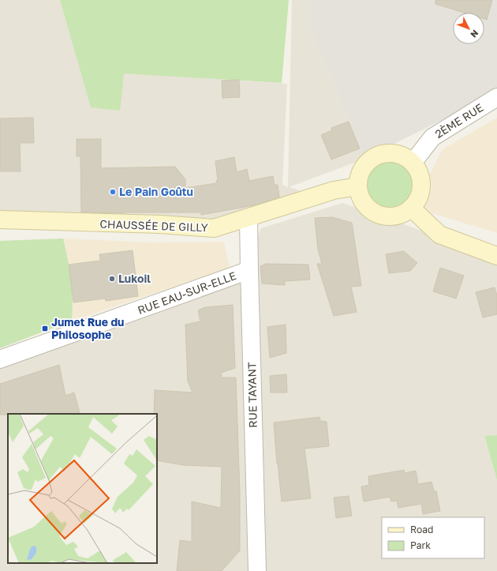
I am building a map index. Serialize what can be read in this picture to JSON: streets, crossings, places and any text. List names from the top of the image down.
{
  "streets": {
    "main road": ["CHAUSSÉE DE GILLY"],
    "street": ["2ÈME RUE", "RUE EAU-SUR-ELLE", "RUE TAYANT"]
  },
  "crossings": [
    ["2ÈME RUE", "CHAUSSÉE DE GILLY"],
    ["CHAUSSÉE DE GILLY", "RUE TAYANT"],
    ["RUE EAU-SUR-ELLE", "RUE TAYANT"]
  ],
  "places": {
    "other": ["Le Pain Goûtu", "Lukoil"],
    "transit": ["Jumet Rue du Philosophe"]
  },
  "legend": ["Road", "Park"],
  "north": "bottom right"
}
